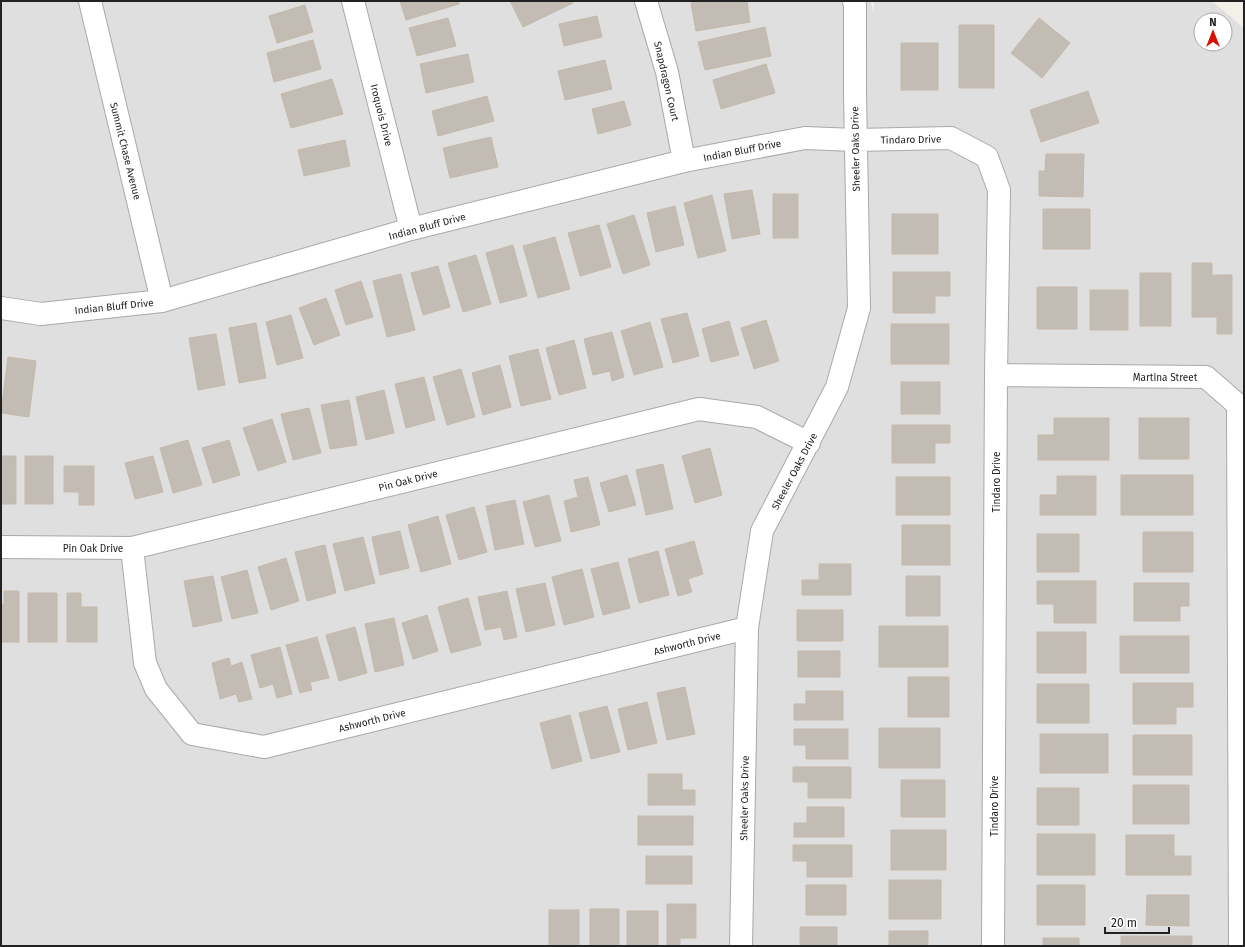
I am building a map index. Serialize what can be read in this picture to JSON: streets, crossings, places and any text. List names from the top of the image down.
{
  "streets": {
    "street": [
      "Snapdragon Court",
      "Iroquois Drive",
      "Tindaro Drive",
      "Sheeler Oaks Drive",
      "Indian Bluff Drive",
      "Summit Chase Avenue",
      "Martina Street",
      "Pin Oak Drive",
      "Ashworth Drive"
    ]
  },
  "crossings": [
    ["Snapdragon Court", "Indian Bluff Drive"],
    ["Iroquois Drive", "Indian Bluff Drive"],
    ["Tindaro Drive", "Sheeler Oaks Drive"],
    ["Tindaro Drive", "Indian Bluff Drive"],
    ["Tindaro Drive", "Martina Street"],
    ["Sheeler Oaks Drive", "Indian Bluff Drive"],
    ["Sheeler Oaks Drive", "Pin Oak Drive"],
    ["Sheeler Oaks Drive", "Ashworth Drive"],
    ["Indian Bluff Drive", "Summit Chase Avenue"],
    ["Pin Oak Drive", "Ashworth Drive"]
  ],
  "scale_bar": "20 m",
  "north": "top"
}
